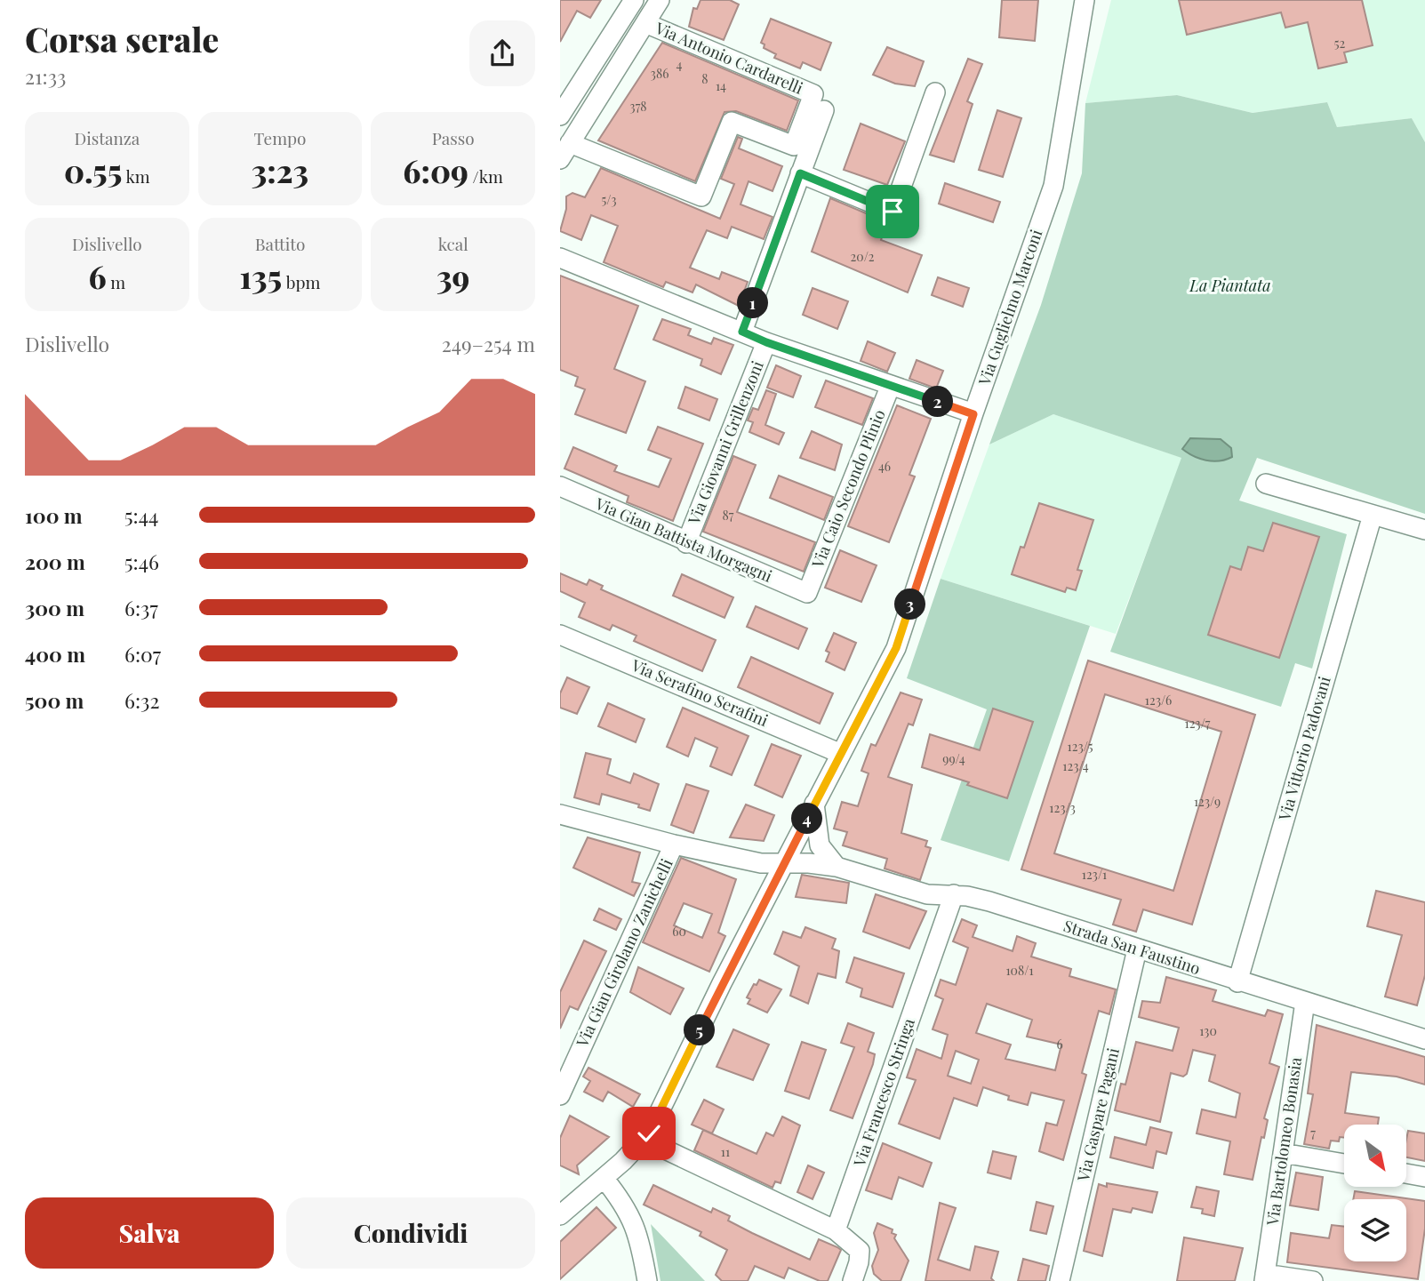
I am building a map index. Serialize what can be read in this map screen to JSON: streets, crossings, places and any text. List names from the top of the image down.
{
  "streets": {
    "street": [
      "Via Antonio Cardarelli",
      "Via Guglielmo Marconi",
      "Via Giovanni Grillenzoni",
      "Via Caio Secondo Plinio",
      "Via Gian Battista Morgagni",
      "Via Serafino Serafini",
      "Via Vittorio Padovani",
      "Strada San Faustino",
      "Via Gian Girolamo Zanichelli",
      "Via Francesco Stringa",
      "Via Gaspare Pagani",
      "Via Bartolomeo Bonasia"
    ]
  },
  "crossings": [
    ["Via Guglielmo Marconi", "Via Serafino Serafini"],
    ["Via Guglielmo Marconi", "Strada San Faustino"],
    ["Via Giovanni Grillenzoni", "Via Gian Battista Morgagni"],
    ["Via Caio Secondo Plinio", "Via Gian Battista Morgagni"],
    ["Via Vittorio Padovani", "Strada San Faustino"],
    ["Strada San Faustino", "Via Gian Girolamo Zanichelli"],
    ["Strada San Faustino", "Via Francesco Stringa"],
    ["Strada San Faustino", "Via Gaspare Pagani"],
    ["Strada San Faustino", "Via Bartolomeo Bonasia"]
  ],
  "parks": ["La Piantata"],
  "house_numbers": [
    "52",
    "4",
    "386",
    "8",
    "14",
    "378",
    "5/3",
    "20/2",
    "46",
    "87",
    "123/6",
    "123/7",
    "123/5",
    "99/4",
    "123/4",
    "123/9",
    "123/3",
    "123/1",
    "60",
    "108/1",
    "130",
    "6",
    "7",
    "11"
  ],
  "north": "bottom right",
  "page": {
    "heading": ["Corsa serale", "21:33"],
    "stats": [
      ["Distanza", "0.55 km"],
      ["Tempo", "3:23"],
      ["Passo", "6:09 /km"],
      ["Dislivello", "6 m"],
      ["Battito", "135 bpm"],
      ["kcal", "39"]
    ],
    "pins": [
      "1",
      "2",
      "3",
      "4",
      "5"
    ],
    "chart": ["Dislivello", "249–254 m"],
    "list": [
      {
        "name": "100 m",
        "note": "5:44"
      },
      {
        "name": "200 m",
        "note": "5:46"
      },
      {
        "name": "300 m",
        "note": "6:37"
      },
      {
        "name": "400 m",
        "note": "6:07"
      },
      {
        "name": "500 m",
        "note": "6:32"
      }
    ],
    "buttons": ["Salva", "Condividi"]
  }
}
